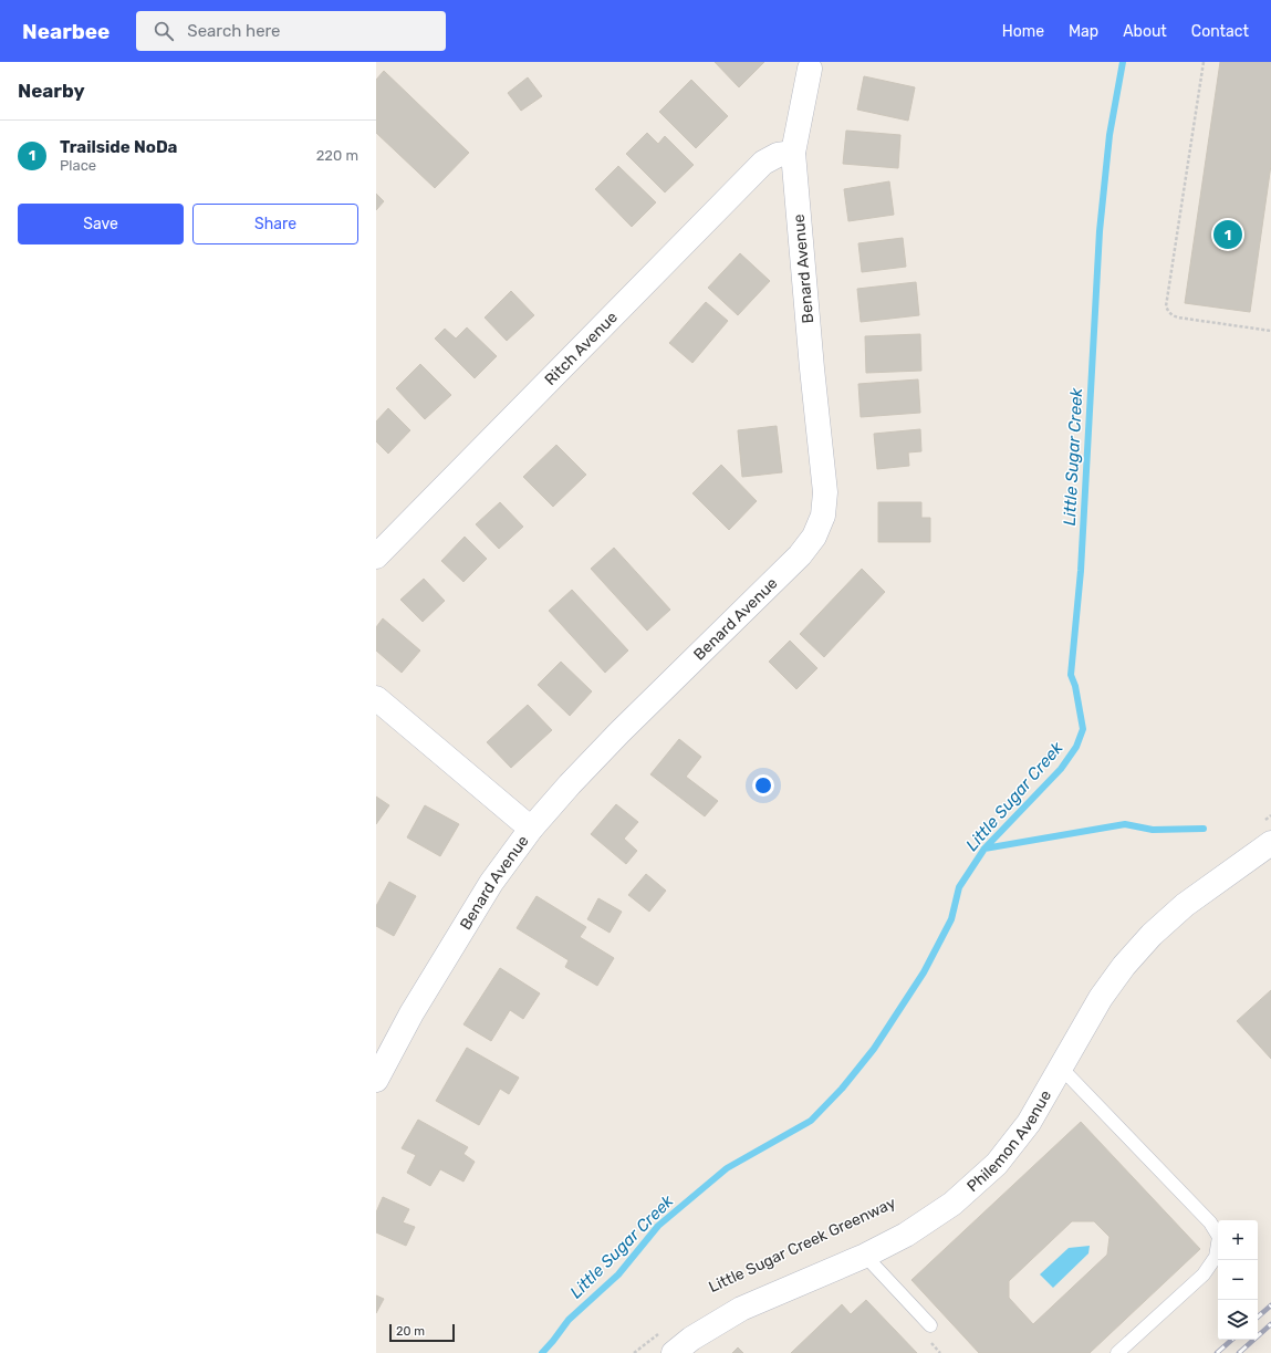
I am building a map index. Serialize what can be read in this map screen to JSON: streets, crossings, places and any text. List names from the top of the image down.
{
  "streets": {
    "street": ["Benard Avenue", "Ritch Avenue", "Philemon Avenue"]
  },
  "crossings": [
    ["Benard Avenue", "Ritch Avenue"]
  ],
  "water": ["Little Sugar Creek"],
  "scale_bar": "20 m",
  "page": {
    "header": "Nearbee",
    "search": "Search here",
    "nav": [
      "Home",
      "Map",
      "About",
      "Contact"
    ],
    "heading": "Nearby",
    "list": [
      {
        "mark": "1",
        "name": "Trailside NoDa",
        "note": "Place",
        "value": "220 m"
      }
    ],
    "buttons": ["Save", "Share"],
    "pins": "1",
    "map_buttons": ["+", "−"],
    "scale": "20 m"
  }
}
